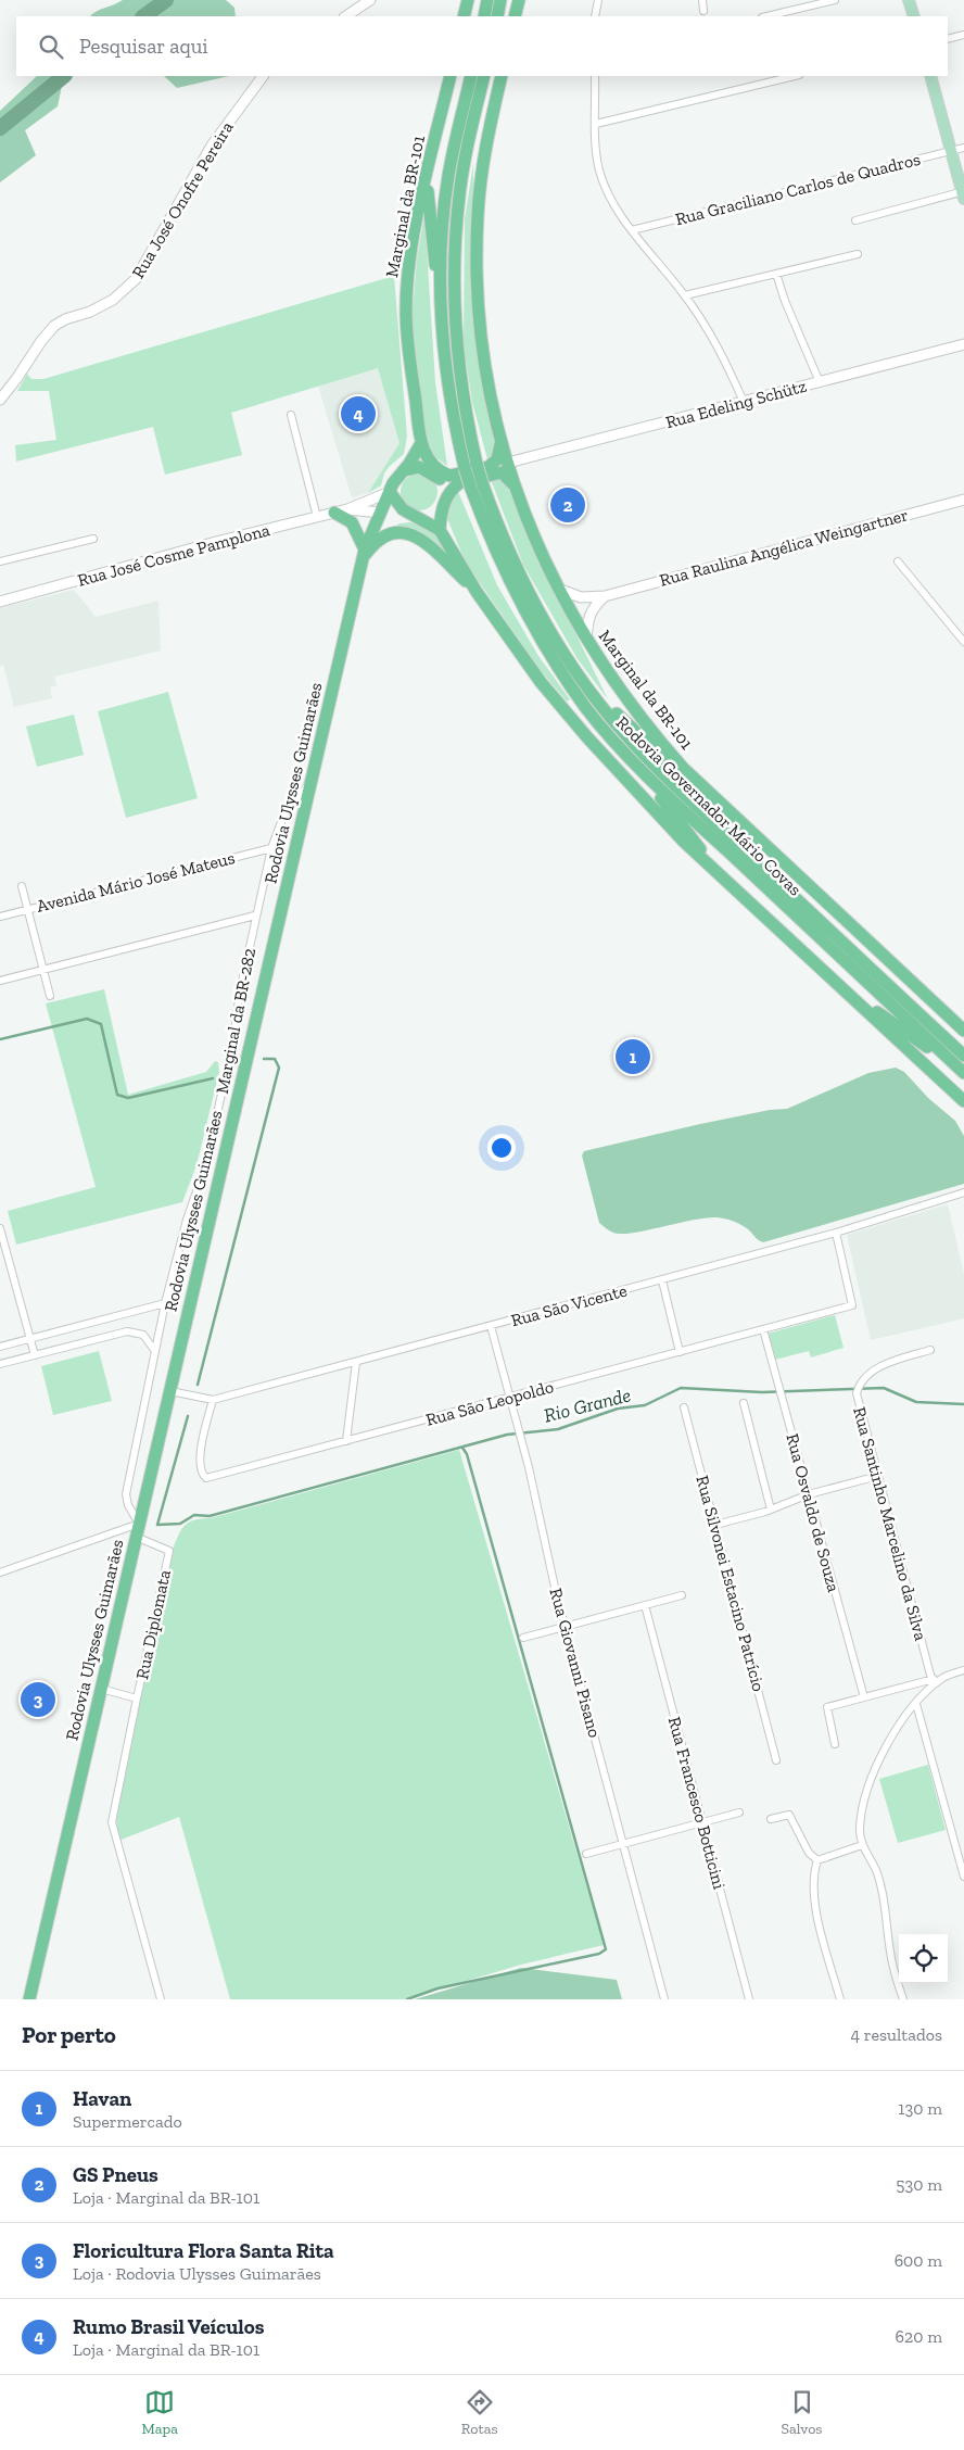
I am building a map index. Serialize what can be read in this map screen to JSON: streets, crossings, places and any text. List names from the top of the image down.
{
  "streets": {
    "highway": ["Marginal da BR-101", "Rodovia Ulysses Guimarães", "Rodovia Governador Mário Covas"],
    "main road": [
      "Rua José Onofre Pereira",
      "Rua Edeling Schütz",
      "Rua Raulina Angélica Weingartner",
      "Rua José Cosme Pamplona"
    ],
    "street": [
      "Rua Graciliano Carlos de Quadros",
      "Avenida Mário José Mateus",
      "Marginal da BR-282",
      "Rua São Vicente",
      "Rua São Leopoldo",
      "Rua Osvaldo de Souza",
      "Rua Santinho Marcelino da Silva",
      "Rua Silvonei Estacino Patrício",
      "Rua Diplomata",
      "Rua Giovanni Pisano",
      "Rua Francesco Botticini"
    ]
  },
  "crossings": [
    ["Marginal da BR-101", "Rua Edeling Schütz"],
    ["Marginal da BR-101", "Rua Raulina Angélica Weingartner"],
    ["Marginal da BR-101", "Rodovia Ulysses Guimarães"],
    ["Rua José Cosme Pamplona", "Rodovia Ulysses Guimarães"],
    ["Rodovia Ulysses Guimarães", "Marginal da BR-282"],
    ["Rodovia Ulysses Guimarães", "Rua São Vicente"],
    ["Rodovia Ulysses Guimarães", "Rua Diplomata"],
    ["Avenida Mário José Mateus", "Marginal da BR-282"],
    ["Rua São Vicente", "Rua São Leopoldo"],
    ["Rua São Vicente", "Rua Giovanni Pisano"],
    ["Rua São Leopoldo", "Rua Osvaldo de Souza"],
    ["Rua São Leopoldo", "Rua Giovanni Pisano"]
  ],
  "water": ["Rio Grande"],
  "page": {
    "search": "Pesquisar aqui",
    "pins": [
      "4",
      "2",
      "1",
      "3"
    ],
    "heading": ["Por perto", "4 resultados"],
    "list": [
      {
        "mark": "1",
        "name": "Havan",
        "note": "Supermercado",
        "value": "130 m"
      },
      {
        "mark": "2",
        "name": "GS Pneus",
        "note": "Loja · Marginal da BR-101",
        "value": "530 m"
      },
      {
        "mark": "3",
        "name": "Floricultura Flora Santa Rita",
        "note": "Loja · Rodovia Ulysses Guimarães",
        "value": "600 m"
      },
      {
        "mark": "4",
        "name": "Rumo Brasil Veículos",
        "note": "Loja · Marginal da BR-101",
        "value": "620 m"
      }
    ],
    "nav": ["Mapa", "Rotas", "Salvos"]
  }
}
